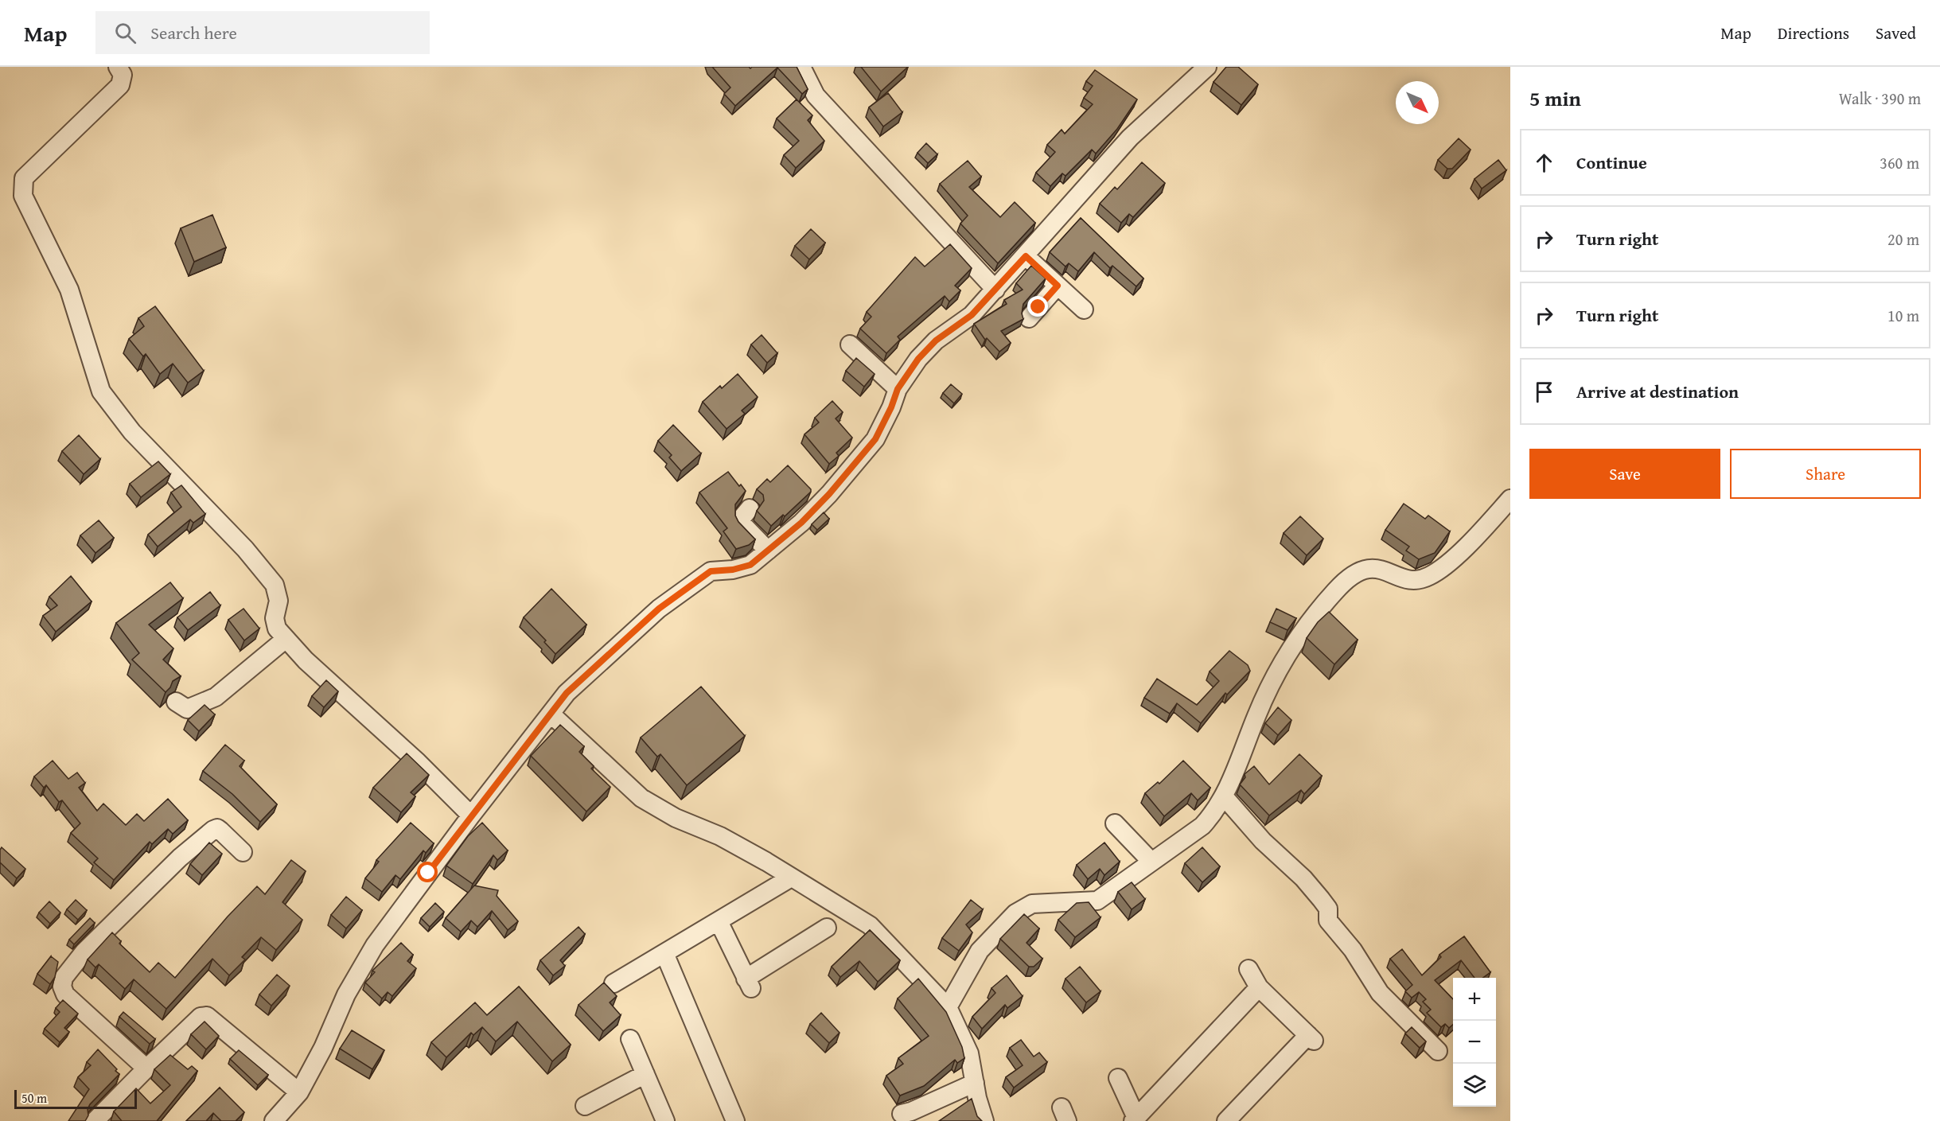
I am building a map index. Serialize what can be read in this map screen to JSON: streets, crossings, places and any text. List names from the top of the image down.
{
  "scale_bar": "50 m",
  "north": "bottom right",
  "page": {
    "header": "Map",
    "search": "Search here",
    "nav": ["Map", "Directions", "Saved"],
    "heading": ["5 min", "Walk · 390 m"],
    "list": [
      ["Continue", "360 m"],
      ["Turn right", "20 m"],
      ["Turn right", "10 m"],
      "Arrive at destination"
    ],
    "buttons": ["Save", "Share"],
    "map_buttons": ["+", "−"],
    "scale": "50 m"
  }
}
